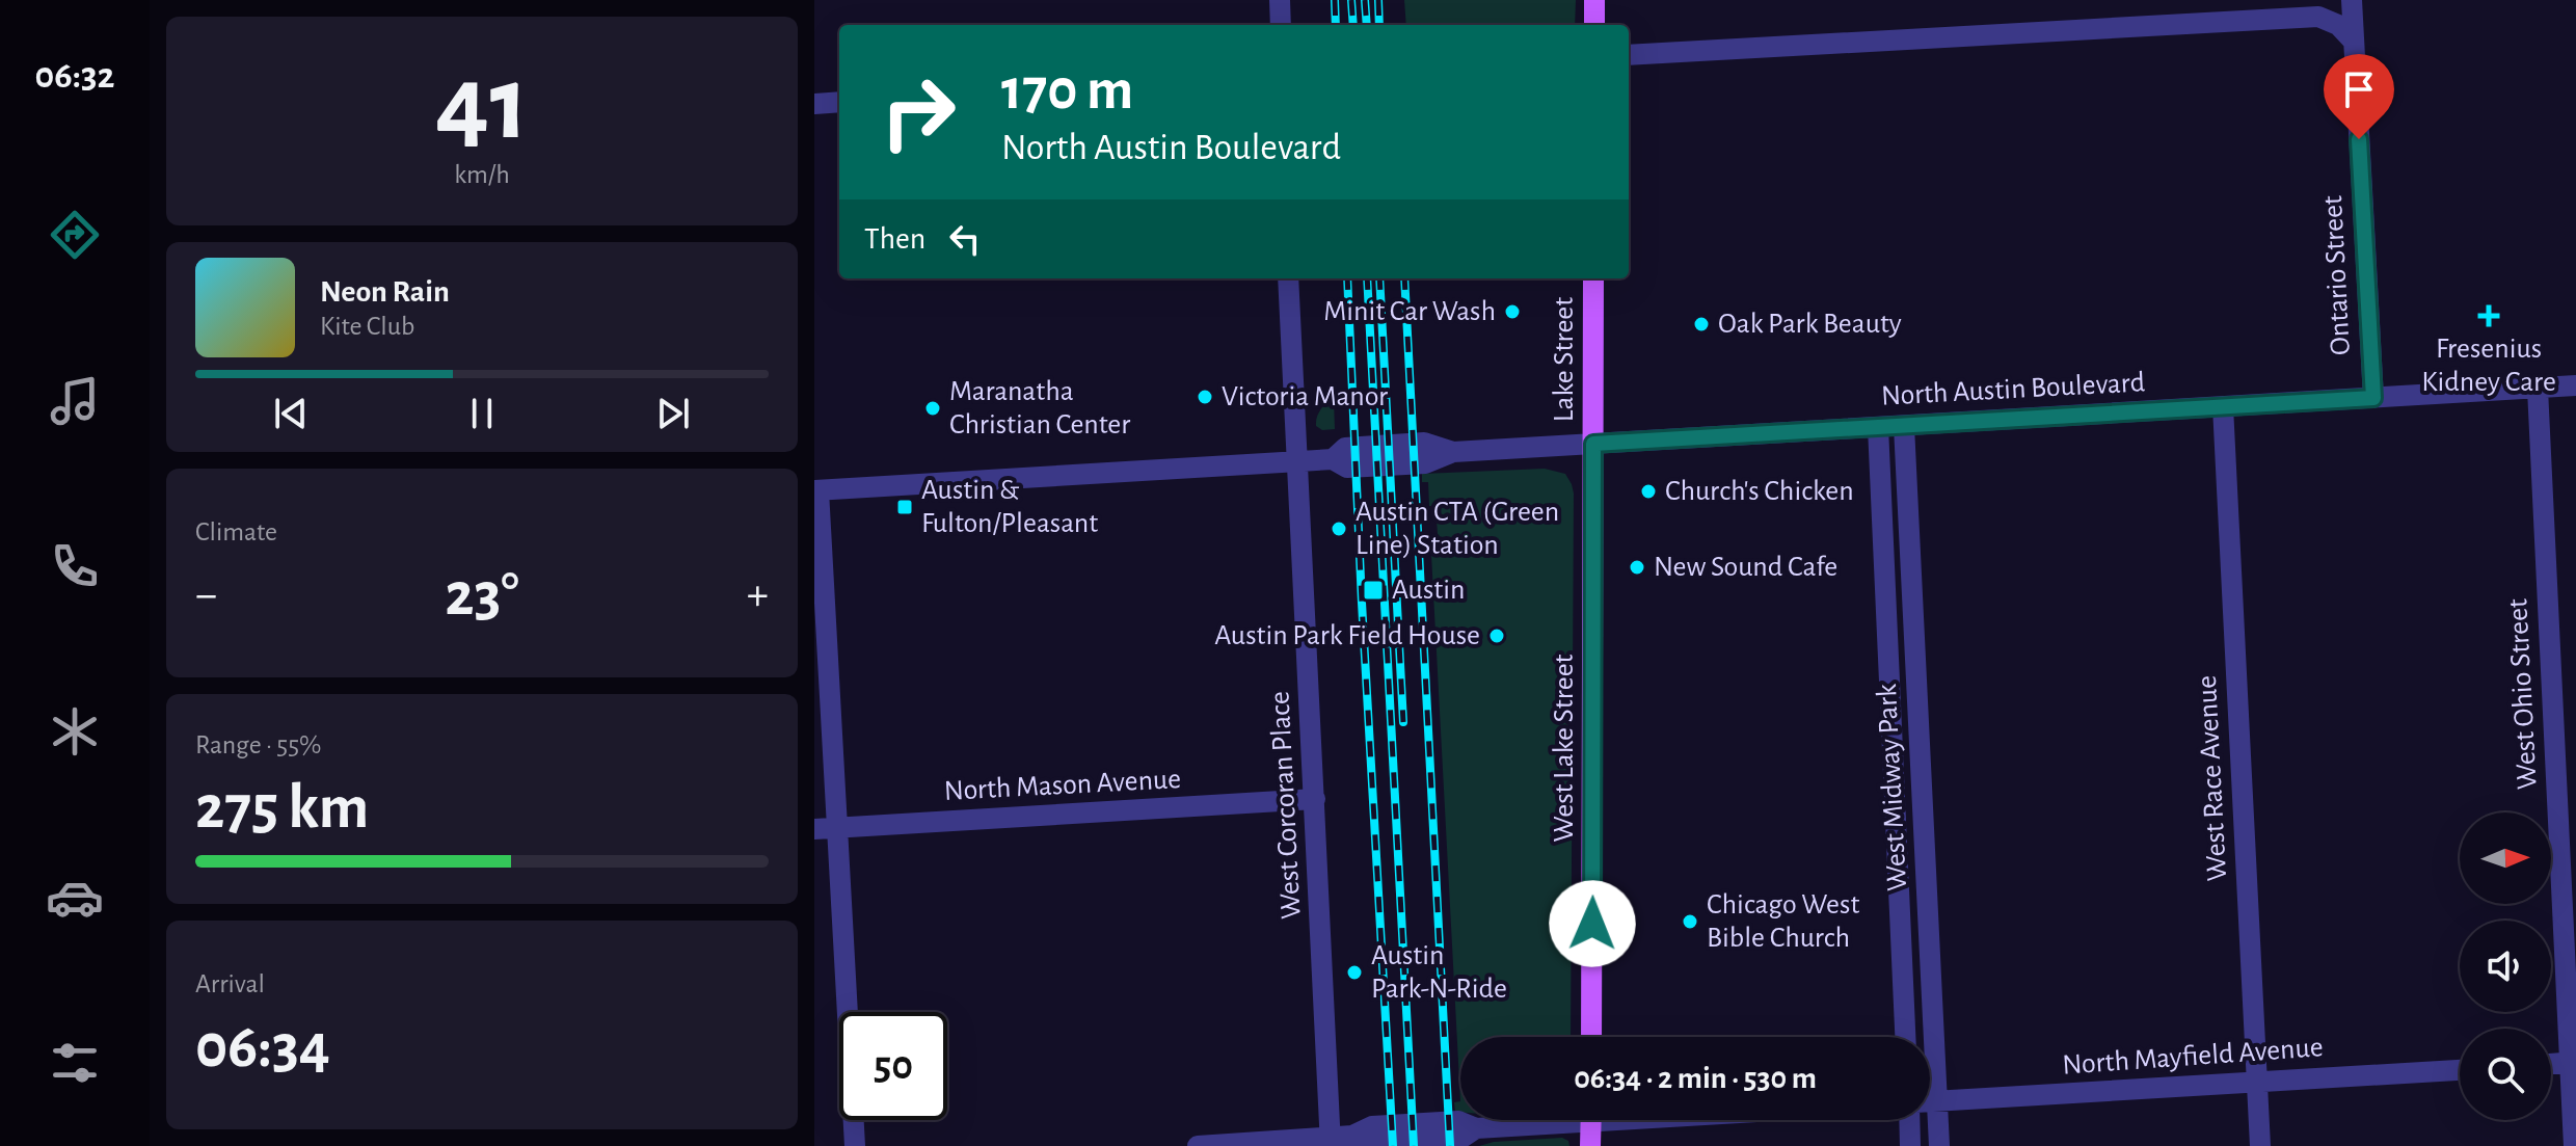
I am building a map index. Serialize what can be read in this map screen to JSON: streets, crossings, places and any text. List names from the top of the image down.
{
  "streets": {
    "main road": ["Lake Street", "West Lake Street"],
    "street": [
      "Ontario Street",
      "North Austin Boulevard",
      "West Ohio Street",
      "West Race Avenue",
      "North Mason Avenue",
      "West Midway Park",
      "West Corcoran Place",
      "North Mayfield Avenue"
    ]
  },
  "crossings": [
    ["Ontario Street", "North Austin Boulevard"],
    ["Lake Street", "North Austin Boulevard"],
    ["Lake Street", "West Lake Street"],
    ["North Austin Boulevard", "West Ohio Street"],
    ["North Austin Boulevard", "West Lake Street"],
    ["North Austin Boulevard", "West Race Avenue"],
    ["North Austin Boulevard", "West Midway Park"],
    ["North Austin Boulevard", "West Corcoran Place"],
    ["West Race Avenue", "North Mayfield Avenue"],
    ["North Mason Avenue", "West Corcoran Place"]
  ],
  "places": {
    "other": [
      "Minit Car Wash",
      "Oak Park Beauty",
      "Victoria Manor",
      "Maranatha Christian Center",
      "Church's Chicken",
      "Austin CTA (Green Line) Station",
      "New Sound Cafe",
      "Austin Park Field House",
      "Chicago West Bible Church",
      "Austin Park-N-Ride"
    ],
    "health": ["Fresenius Kidney Care"],
    "transit": ["Austin & Fulton/Pleasant", "Austin"]
  },
  "north": "right",
  "page": {
    "tabs": "06:32",
    "tile": [
      ["41", "km/h"],
      "Climate",
      ["Range · 55%", "275 km"],
      ["Arrival", "06:34"]
    ],
    "turn": ["170 m", "North Austin Boulevard"],
    "then": "Then",
    "song": ["Neon Rain", "Kite Club"],
    "heat": ["−", "23°", "+"],
    "limit": "50",
    "trip": "06:34 · 2 min · 530 m"
  }
}
